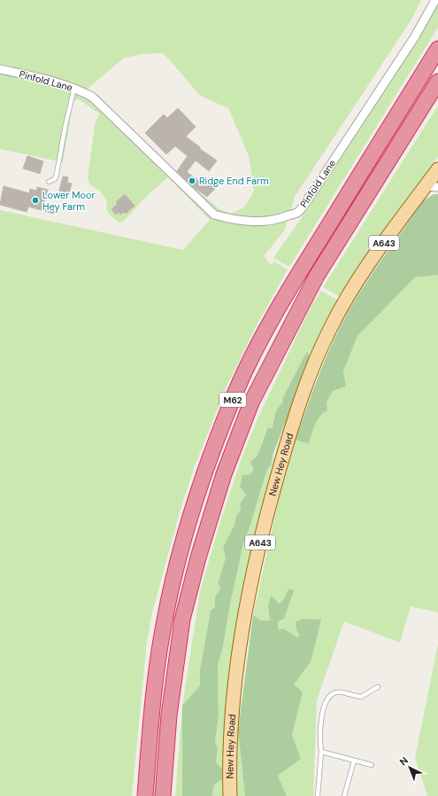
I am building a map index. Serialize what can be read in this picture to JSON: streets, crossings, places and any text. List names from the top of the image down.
{
  "streets": {
    "highway": ["M62"],
    "main road": ["A643", "New Hey Road"],
    "street": ["Pinfold Lane"]
  },
  "places": ["Ridge End Farm", "Lower Moor Hey Farm"],
  "north": "top left"
}
